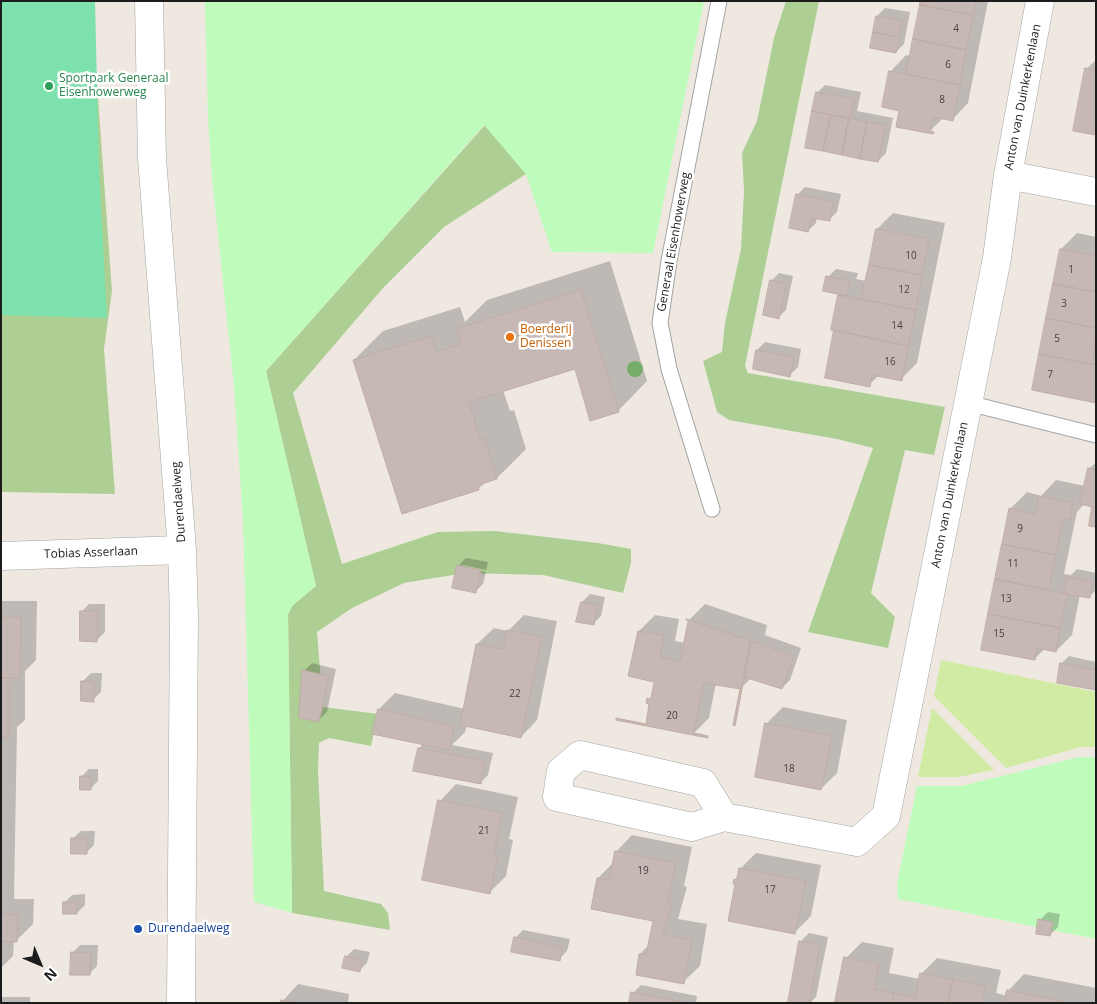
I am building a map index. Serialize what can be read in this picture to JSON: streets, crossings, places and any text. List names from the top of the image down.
{
  "streets": {
    "street": ["Anton van Duinkerkenlaan", "Durendaelweg", "Tobias Asserlaan"],
    "lane": ["Generaal Eisenhowerweg"]
  },
  "crossings": [
    ["Durendaelweg", "Tobias Asserlaan"]
  ],
  "places": ["Sportpark Generaal Eisenhowerweg", "Boerderij Denissen", "Durendaelweg"],
  "house_numbers": [
    "4",
    "6",
    "8",
    "10",
    "1",
    "12",
    "3",
    "14",
    "5",
    "16",
    "7",
    "9",
    "11",
    "13",
    "15",
    "22",
    "20",
    "18",
    "21",
    "19",
    "17"
  ],
  "north": "bottom right"
}
